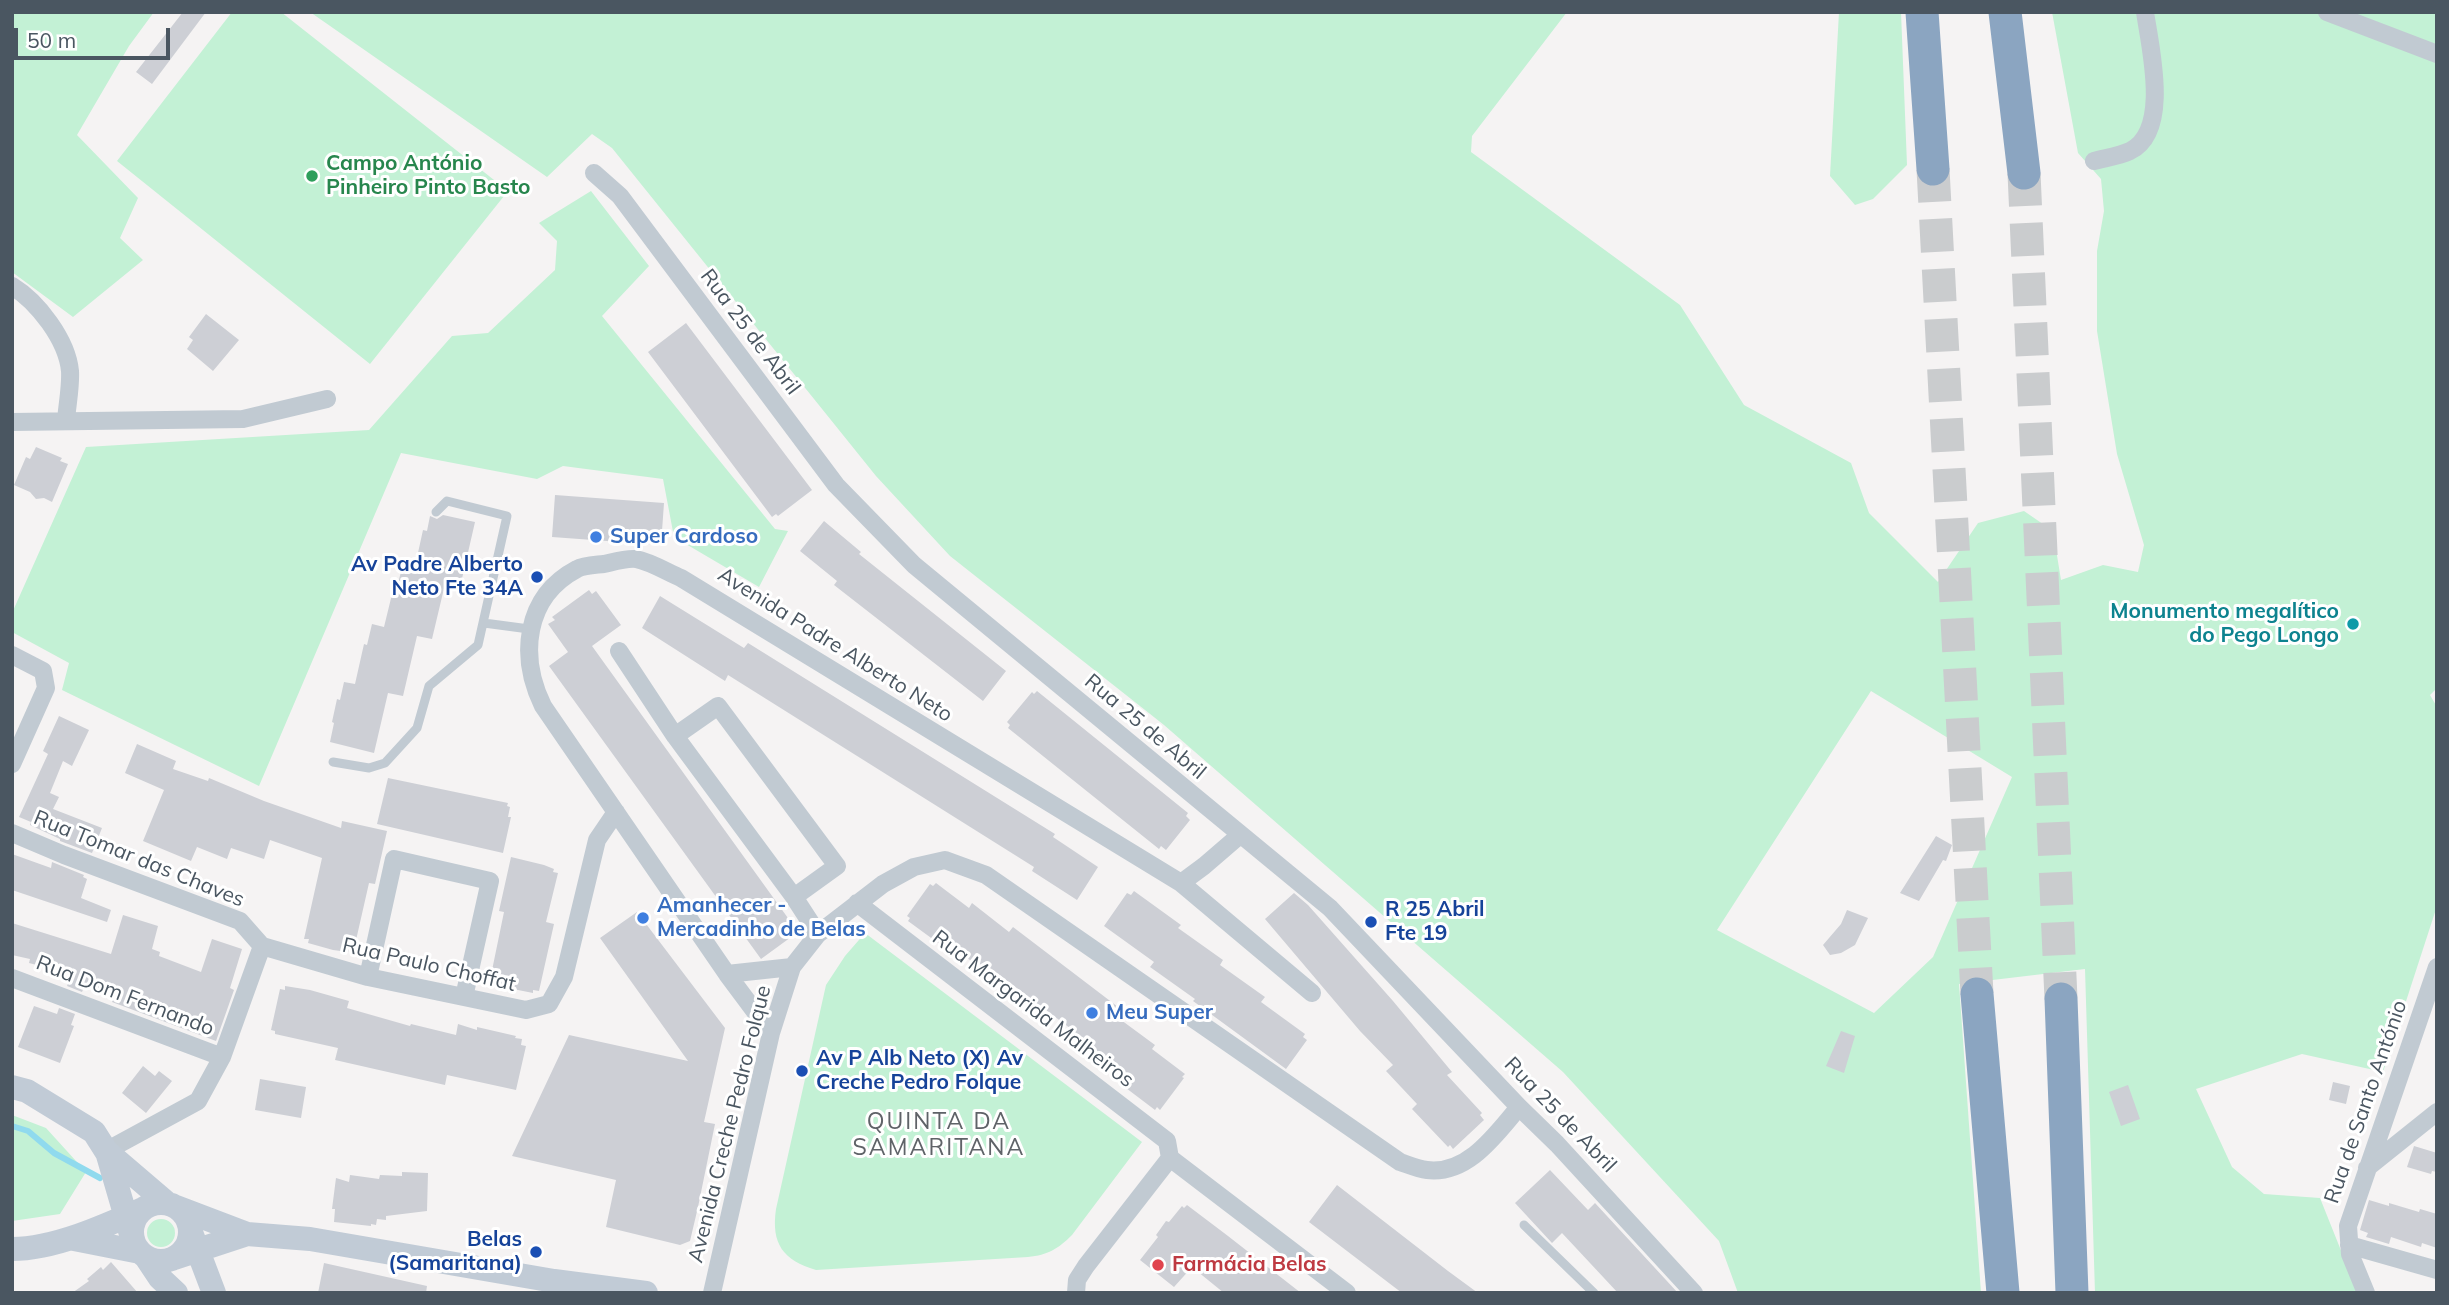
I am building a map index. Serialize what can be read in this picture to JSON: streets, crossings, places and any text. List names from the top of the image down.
{
  "streets": {
    "street": [
      "Rua 25 de Abril",
      "Avenida Padre Alberto Neto",
      "Rua Tomar das Chaves",
      "Rua Paulo Choffat",
      "Rua Dom Fernando",
      "Rua Margarida Malheiros",
      "Rua de Santo António",
      "Avenida Creche Pedro Folque"
    ]
  },
  "crossings": [
    ["Rua 25 de Abril", "Avenida Creche Pedro Folque"],
    ["Avenida Padre Alberto Neto", "Rua Paulo Choffat"],
    ["Avenida Padre Alberto Neto", "Avenida Creche Pedro Folque"],
    ["Rua Tomar das Chaves", "Rua Paulo Choffat"],
    ["Rua Margarida Malheiros", "Avenida Creche Pedro Folque"]
  ],
  "districts": ["QUINTA DA SAMARITANA"],
  "places": [
    "Campo António Pinheiro Pinto Basto",
    "Super Cardoso",
    "Av Padre Alberto Neto Fte 34A",
    "Monumento megalítico do Pego Longo",
    "Amanhecer - Mercadinho de Belas",
    "R 25 Abril Fte 19",
    "Meu Super",
    "Av P Alb Neto (X) Av Creche Pedro Folque",
    "Belas (Samaritana)",
    "Farmácia Belas"
  ],
  "scale_bar": "50 m"
}
